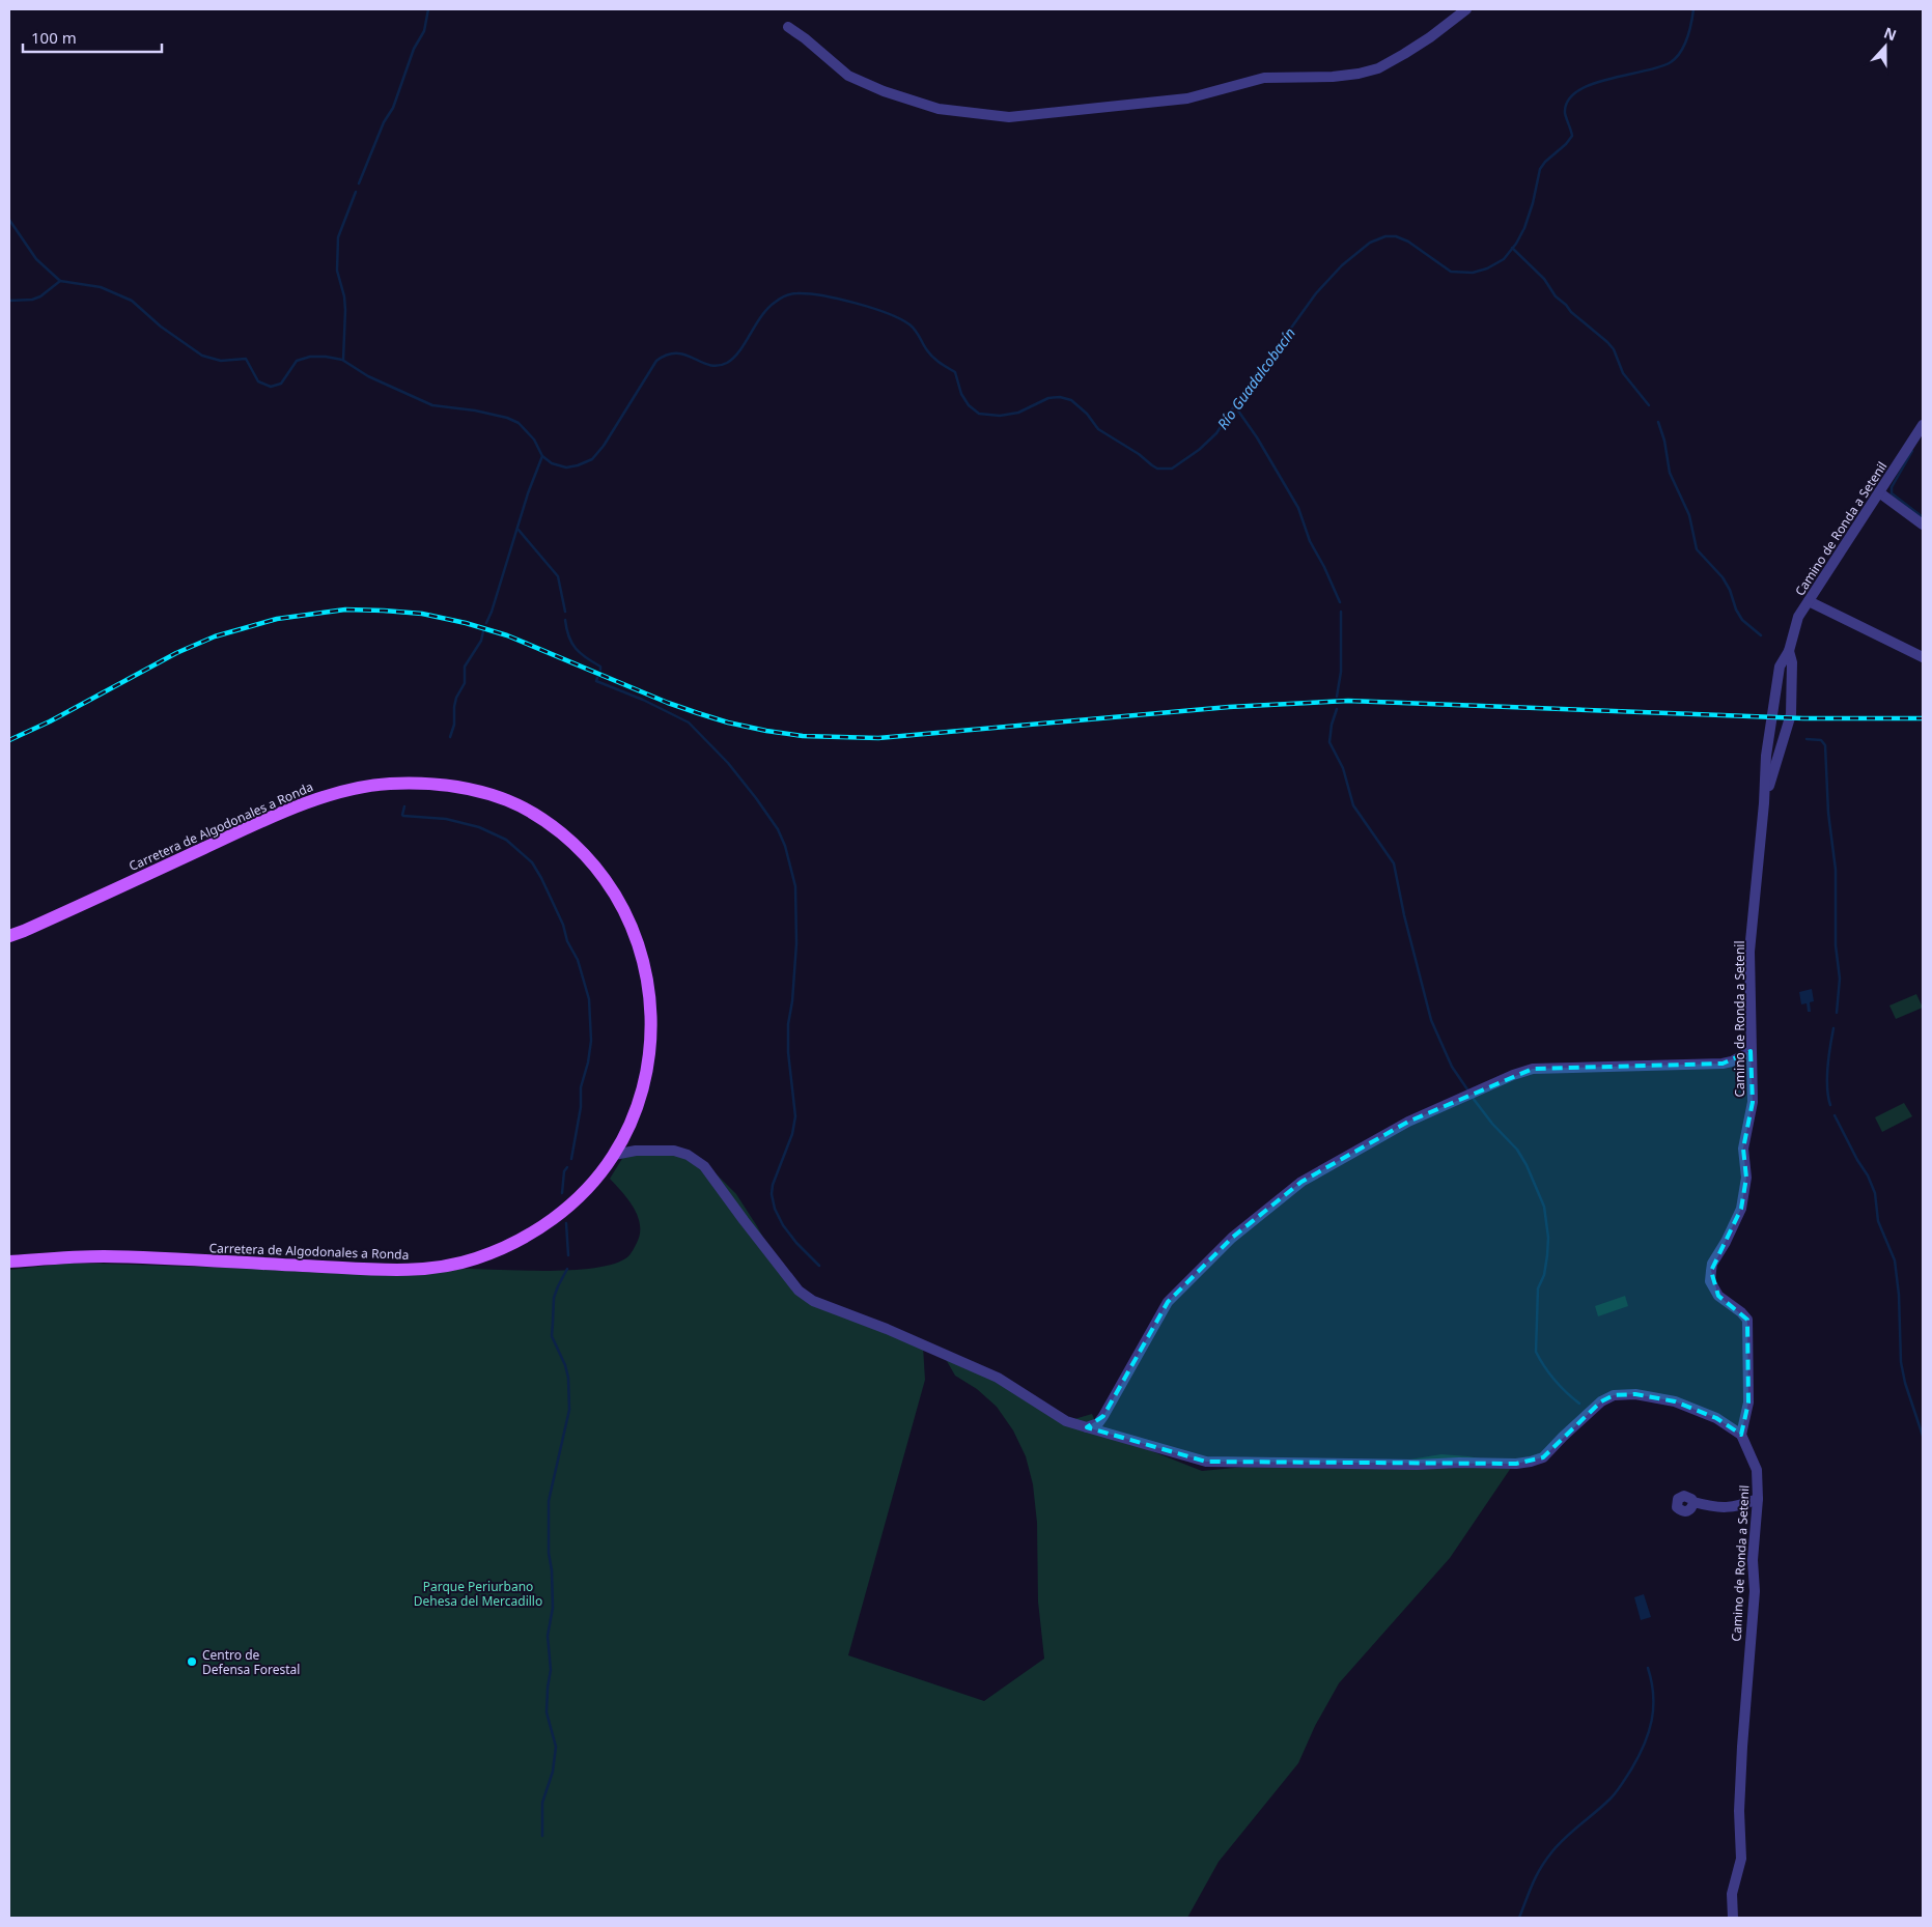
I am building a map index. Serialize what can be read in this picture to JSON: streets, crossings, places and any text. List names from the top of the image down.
{
  "streets": {
    "main road": ["Carretera de Algodonales a Ronda"],
    "street": ["Camino de Ronda a Setenil"]
  },
  "water": ["Río Guadalcobacín"],
  "parks": ["Parque Periurbano Dehesa del Mercadillo"],
  "places": ["Centro de Defensa Forestal"],
  "scale_bar": "100 m",
  "north": "top"
}
